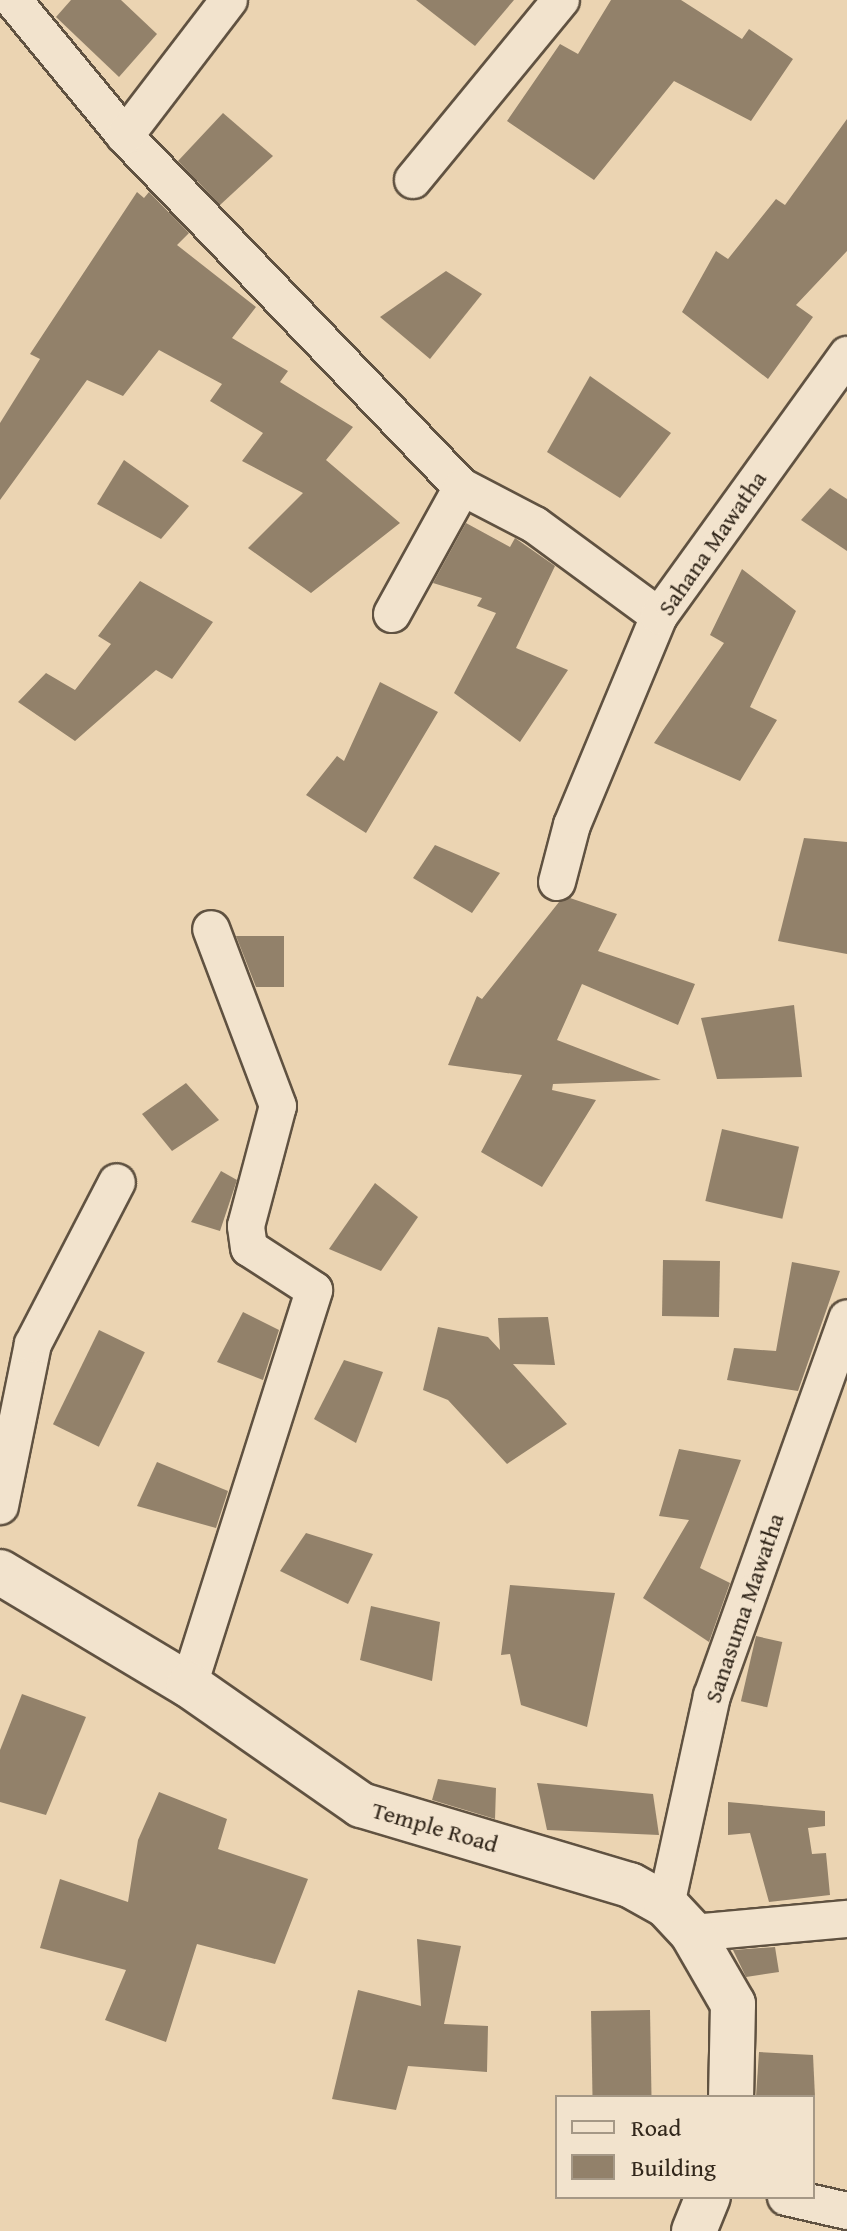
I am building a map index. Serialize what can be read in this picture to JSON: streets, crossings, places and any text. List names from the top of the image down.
{
  "streets": {
    "street": ["Sahana Mawatha", "Sanasuma Mawatha", "Temple Road"]
  },
  "crossings": [
    ["Sanasuma Mawatha", "Temple Road"]
  ],
  "legend": ["Road", "Building"]
}
